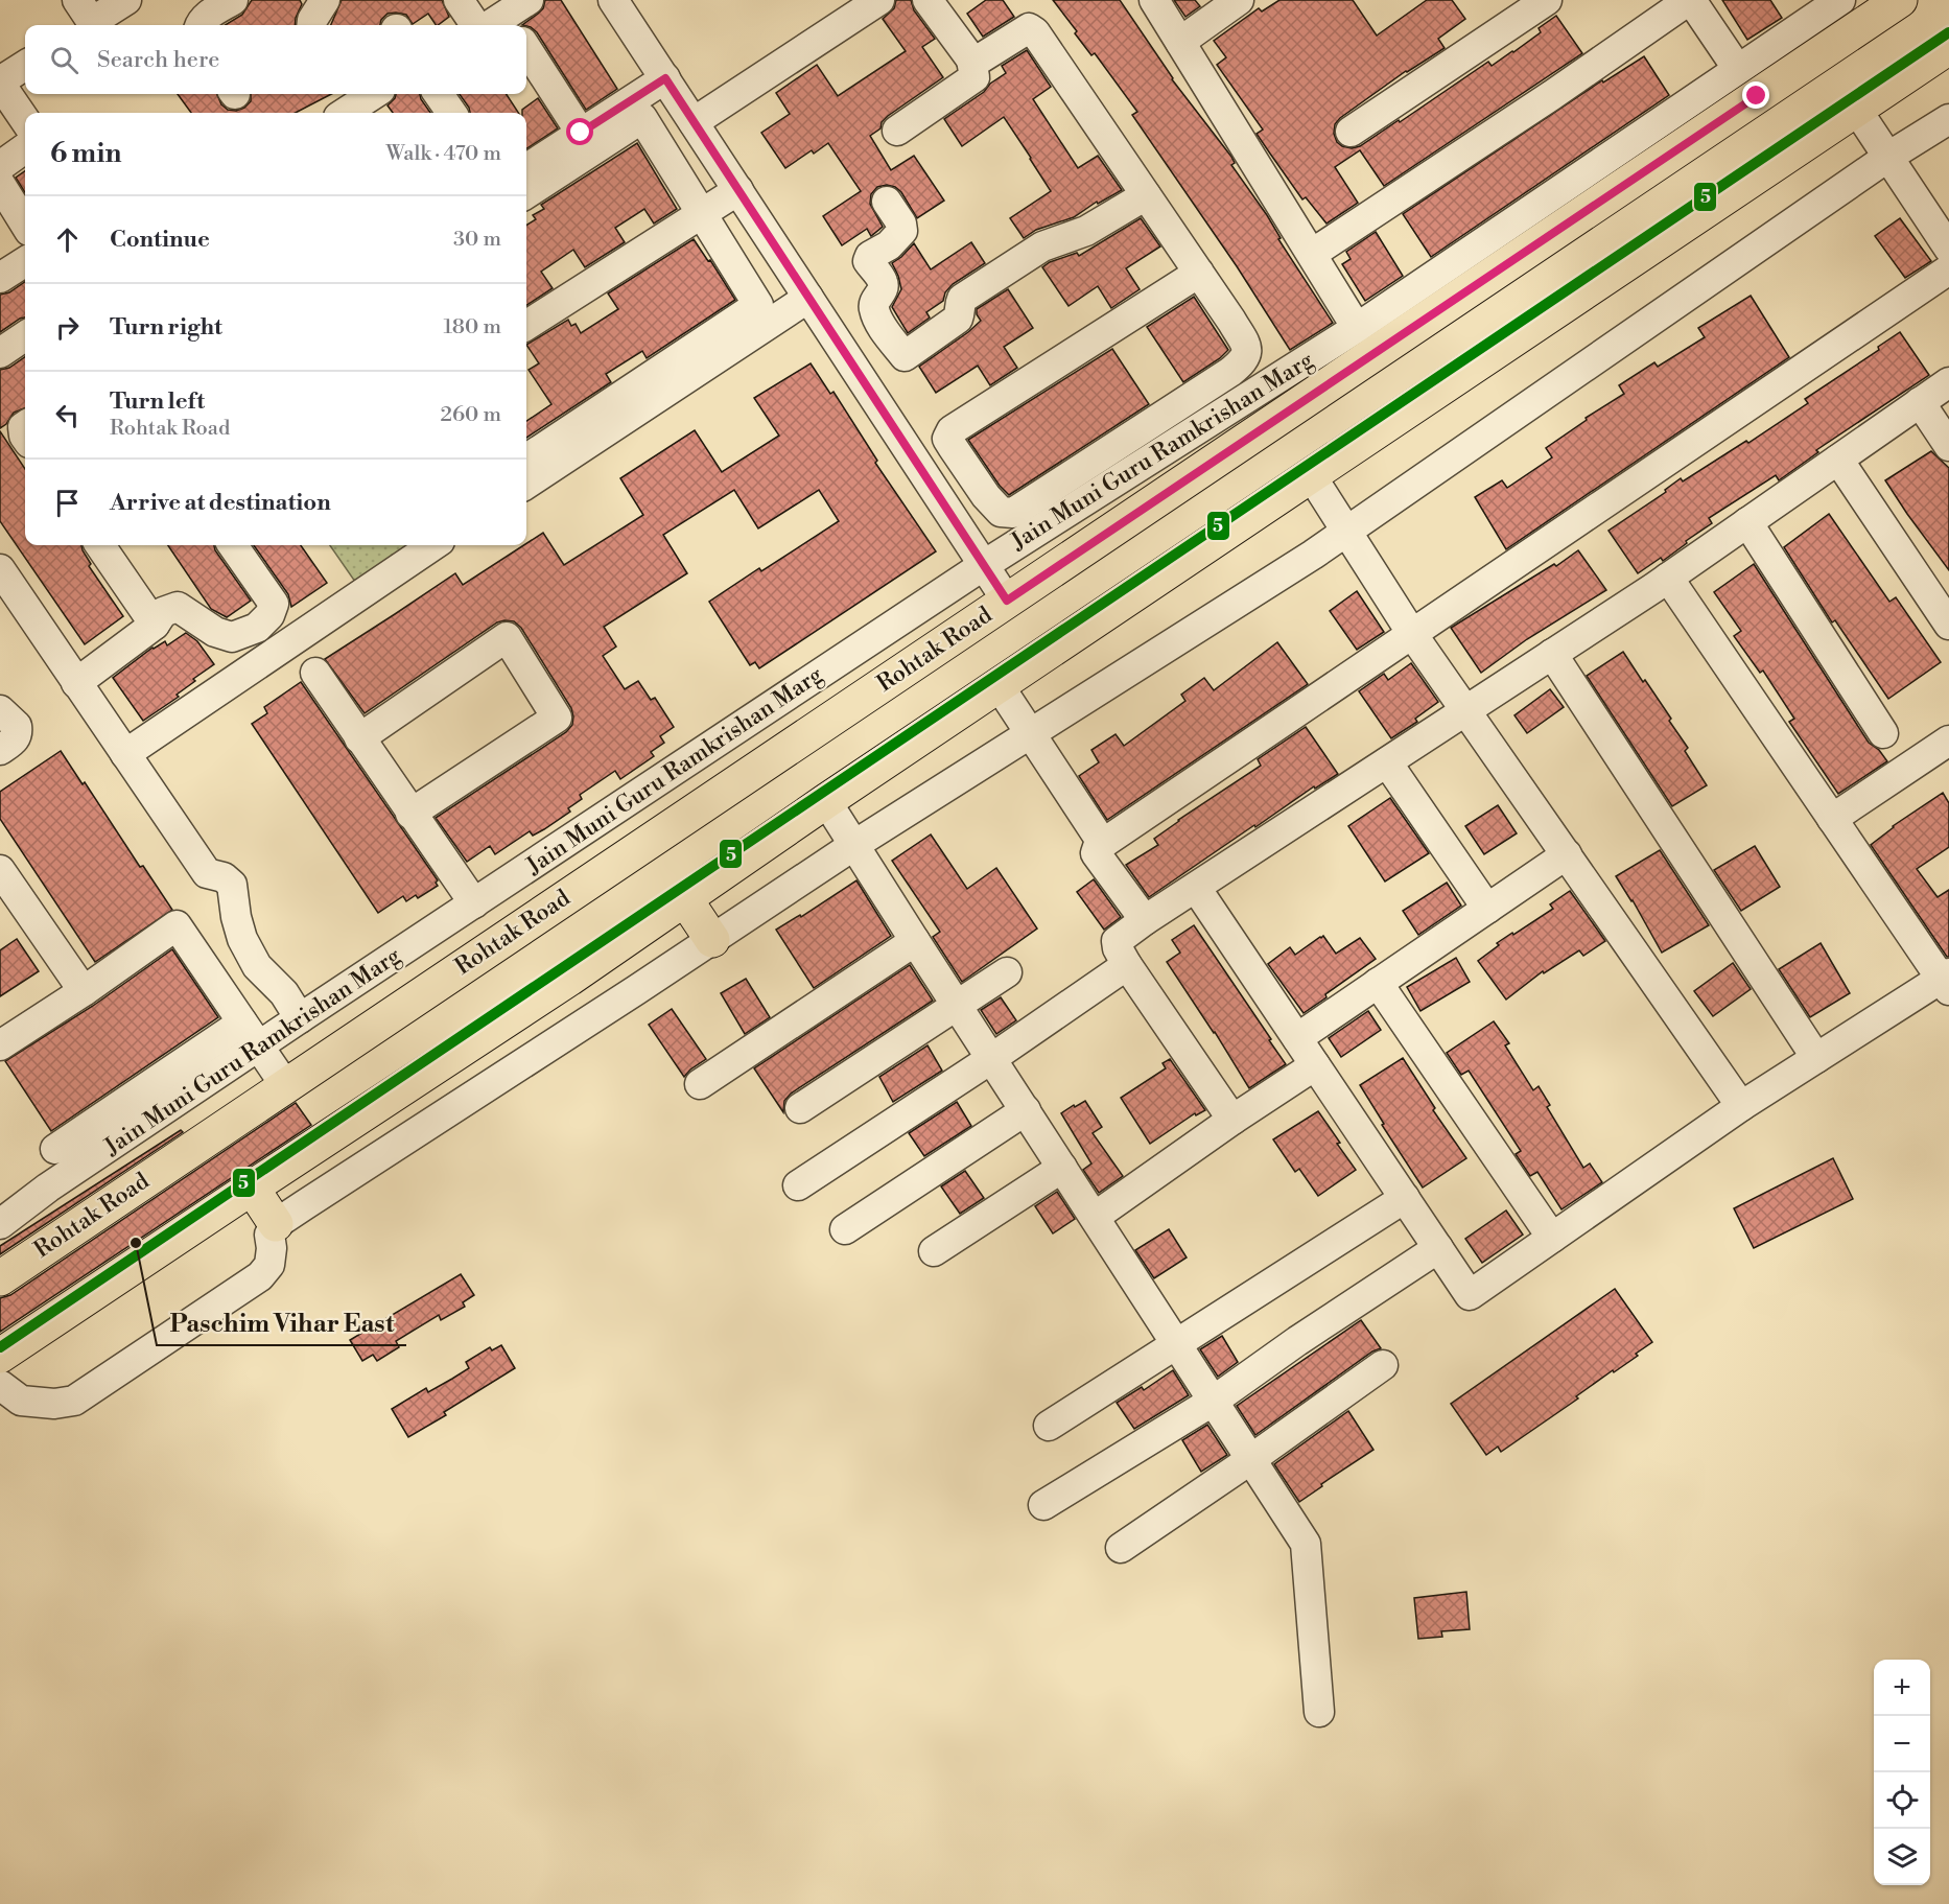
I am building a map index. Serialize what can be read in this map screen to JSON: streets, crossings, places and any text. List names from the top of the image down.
{
  "streets": {
    "main road": ["Rohtak Road"],
    "street": ["Jain Muni Guru Ramkrishan Marg"]
  },
  "places": ["Paschim Vihar East"],
  "lines": ["transit line 5"],
  "page": {
    "search": "Search here",
    "heading": ["6 min", "Walk · 470 m"],
    "list": [
      ["Continue", "30 m"],
      ["Turn right", "180 m"],
      ["Turn left", "Rohtak Road", "260 m"],
      "Arrive at destination"
    ],
    "map_buttons": ["+", "−"]
  }
}
